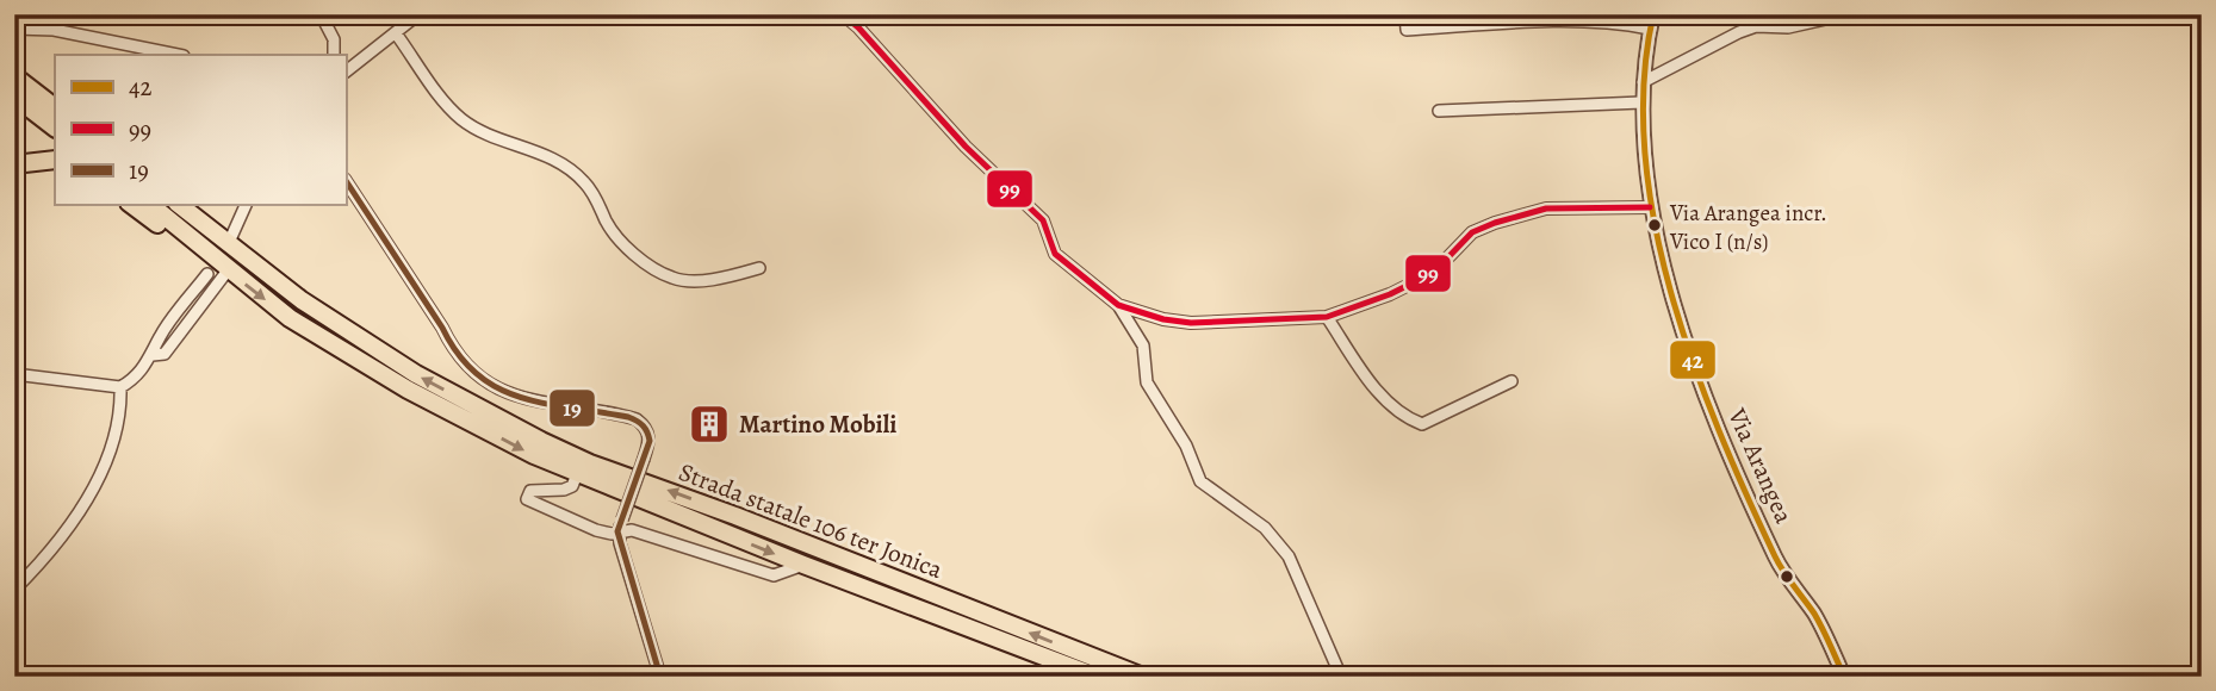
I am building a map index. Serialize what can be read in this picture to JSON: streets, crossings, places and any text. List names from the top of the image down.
{
  "streets": {
    "main road": ["Strada statale 106 ter Jonica"],
    "street": ["Via Arangea"]
  },
  "places": {
    "other": ["Via Arangea incr. Vico I (n/s)"],
    "building": ["Martino Mobili"]
  },
  "lines": ["transit line 42", "transit line 99", "transit line 19"],
  "legend": ["42", "99", "19"]
}
